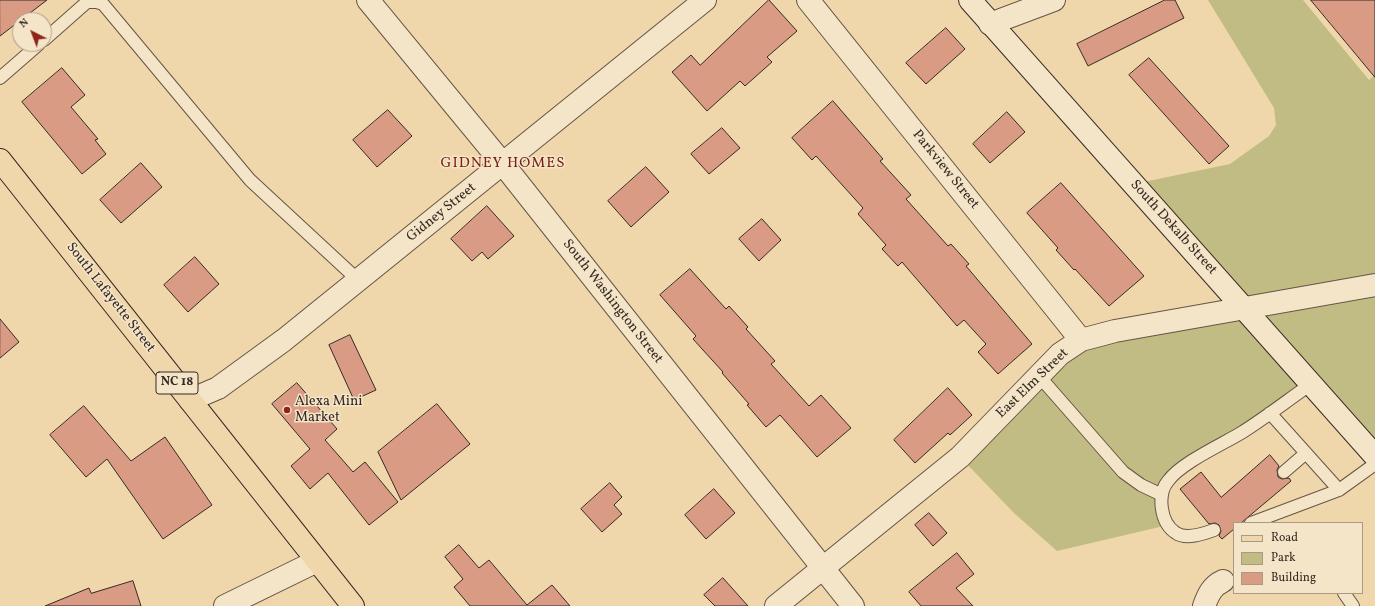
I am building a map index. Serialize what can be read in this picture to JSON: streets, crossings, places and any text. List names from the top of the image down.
{
  "streets": {
    "main road": ["South Lafayette Street", "NC 18"],
    "street": [
      "Parkview Street",
      "Gidney Street",
      "South Dekalb Street",
      "South Washington Street",
      "East Elm Street"
    ]
  },
  "crossings": [
    ["Parkview Street", "East Elm Street"],
    ["Gidney Street", "South Lafayette Street"],
    ["Gidney Street", "South Washington Street"],
    ["South Dekalb Street", "East Elm Street"],
    ["South Washington Street", "East Elm Street"]
  ],
  "districts": ["GIDNEY HOMES"],
  "places": ["Alexa Mini Market"],
  "legend": ["Road", "Park", "Building"],
  "north": "top left"
}
